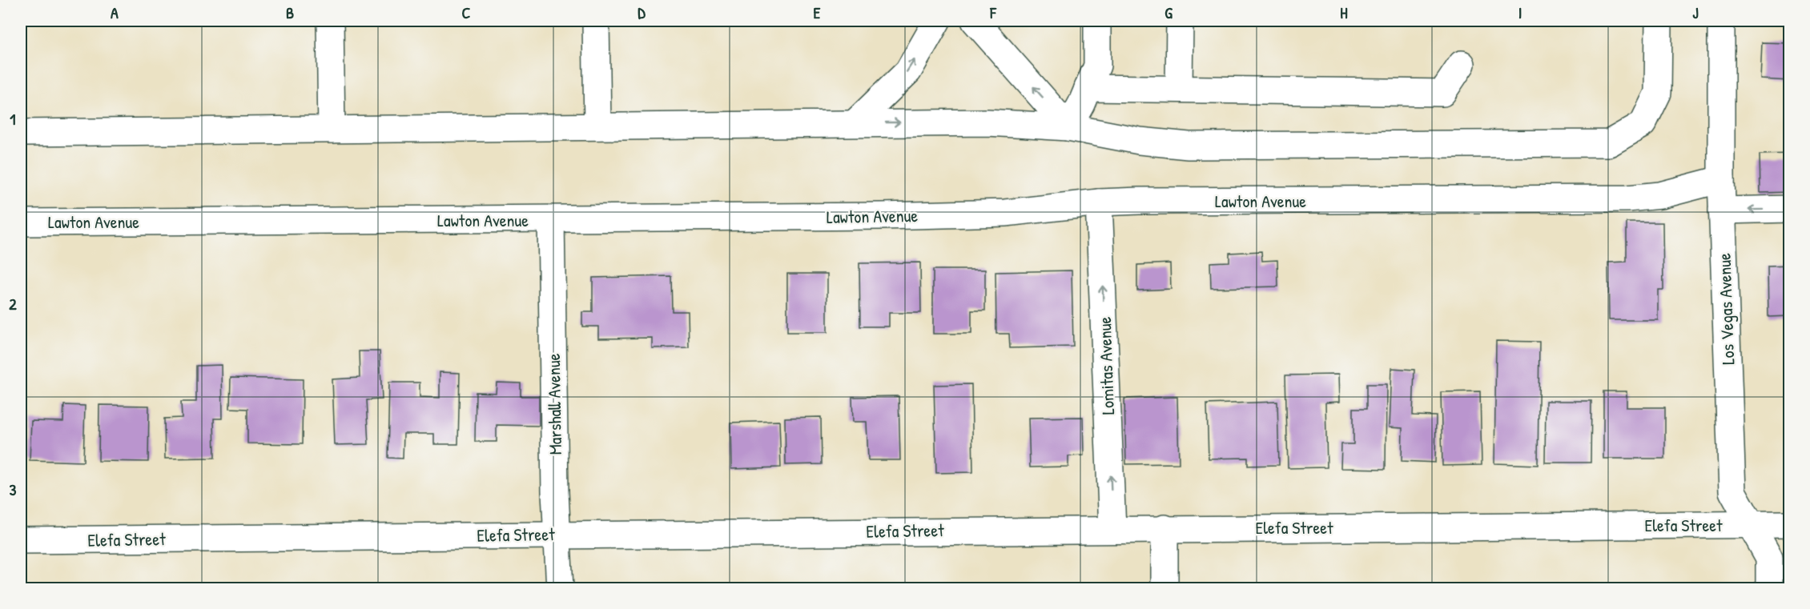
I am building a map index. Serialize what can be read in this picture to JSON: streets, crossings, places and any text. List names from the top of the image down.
{
  "streets": {
    "street": [
      "Lawton Avenue",
      "Los Vegas Avenue",
      "Lomitas Avenue",
      "Marshall Avenue",
      "Elefa Street"
    ]
  },
  "crossings": [
    ["Lawton Avenue", "Los Vegas Avenue"],
    ["Lawton Avenue", "Lomitas Avenue"],
    ["Lawton Avenue", "Marshall Avenue"],
    ["Los Vegas Avenue", "Elefa Street"],
    ["Lomitas Avenue", "Elefa Street"],
    ["Marshall Avenue", "Elefa Street"]
  ],
  "one_way": ["Lomitas Avenue"],
  "grid": {
    "columns": [
      "A",
      "B",
      "C",
      "D",
      "E",
      "F",
      "G",
      "H",
      "I",
      "J"
    ],
    "rows": ["1", "2", "3"]
  }
}
